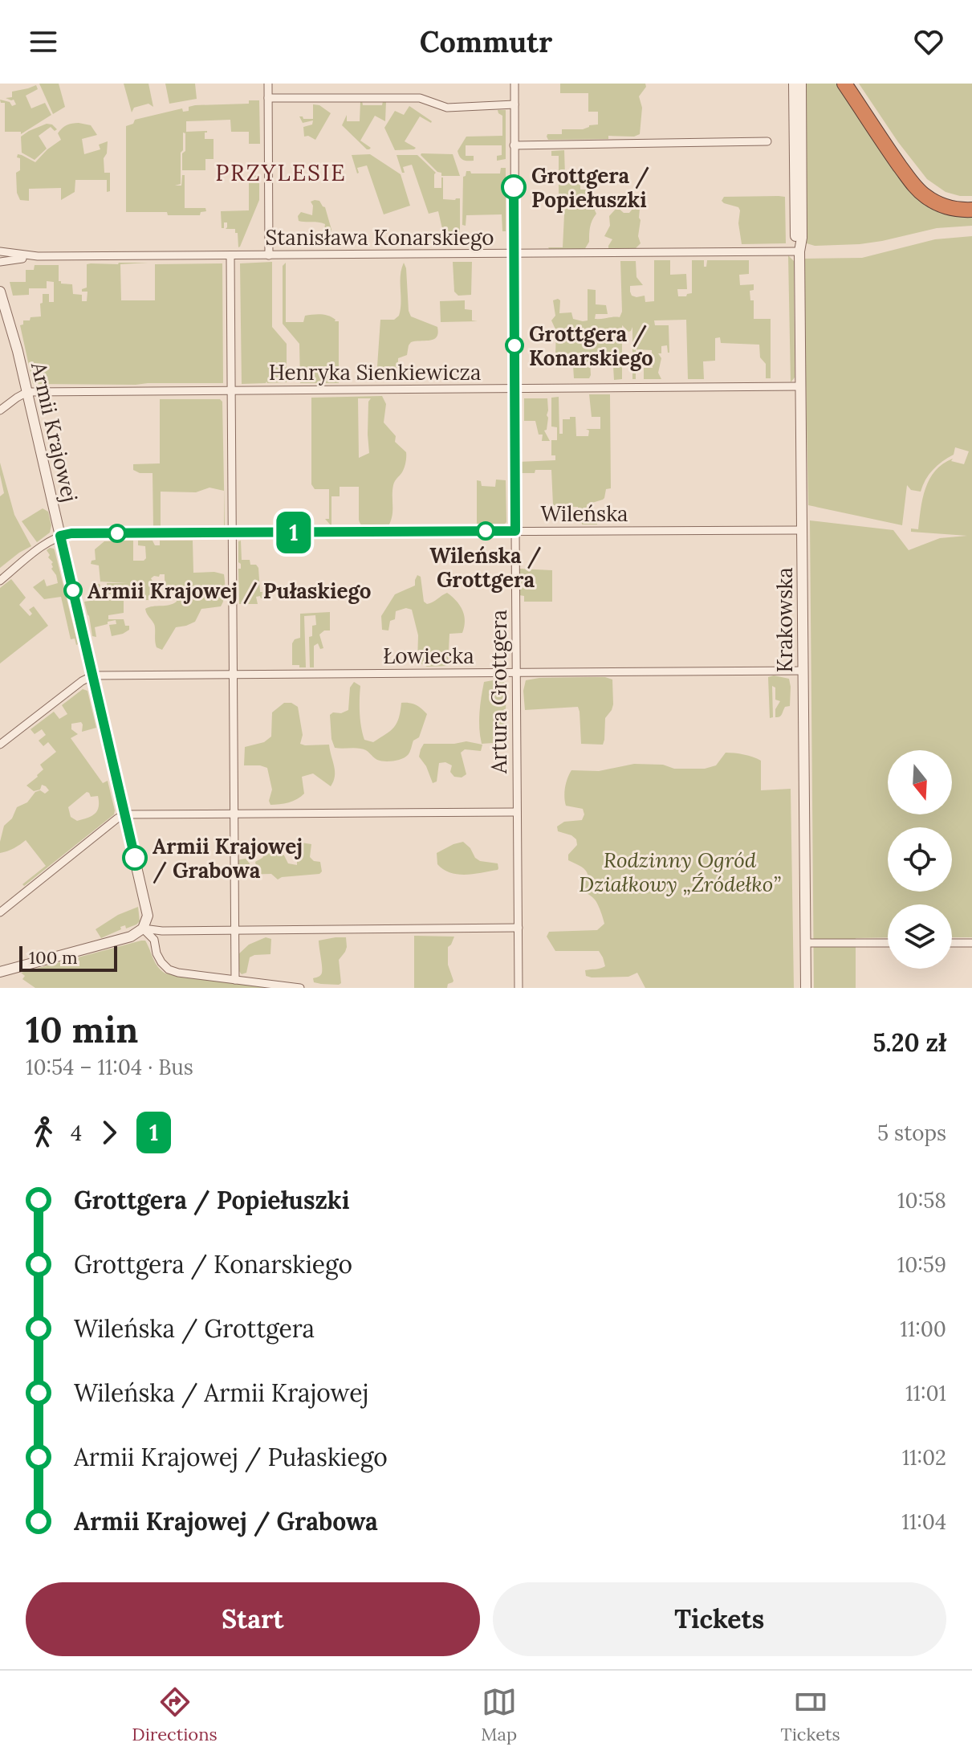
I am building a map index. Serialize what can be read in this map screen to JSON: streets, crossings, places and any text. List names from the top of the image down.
{
  "streets": {
    "street": [
      "Stanisława Konarskiego",
      "Henryka Sienkiewicza",
      "Armii Krajowej",
      "Wileńska",
      "Krakowska",
      "Łowiecka",
      "Artura Grottgera"
    ]
  },
  "crossings": [
    ["Stanisława Konarskiego", "Krakowska"],
    ["Stanisława Konarskiego", "Artura Grottgera"],
    ["Henryka Sienkiewicza", "Armii Krajowej"],
    ["Henryka Sienkiewicza", "Krakowska"],
    ["Henryka Sienkiewicza", "Artura Grottgera"],
    ["Armii Krajowej", "Wileńska"],
    ["Armii Krajowej", "Łowiecka"],
    ["Wileńska", "Krakowska"],
    ["Wileńska", "Artura Grottgera"],
    ["Krakowska", "Łowiecka"],
    ["Łowiecka", "Artura Grottgera"]
  ],
  "districts": ["PRZYLESIE"],
  "parks": ["Rodzinny Ogród Działkowy „Źródełko”"],
  "places": [
    "Grottgera / Popiełuszki",
    "Grottgera / Konarskiego",
    "Wileńska / Grottgera",
    "Armii Krajowej / Pułaskiego",
    "Armii Krajowej / Grabowa"
  ],
  "lines": ["bus line 1"],
  "scale_bar": "100 m",
  "north": "bottom",
  "page": {
    "header": "Commutr",
    "on_map": "1",
    "scale": "100 m",
    "heading": ["10 min", "10:54 – 11:04 · Bus", "5.20 zł"],
    "legs": ["4", "1", "5 stops"],
    "list": [
      {
        "name": "Grottgera / Popiełuszki",
        "value": "10:58"
      },
      {
        "name": "Grottgera / Konarskiego",
        "value": "10:59"
      },
      {
        "name": "Wileńska / Grottgera",
        "value": "11:00"
      },
      {
        "name": "Wileńska / Armii Krajowej",
        "value": "11:01"
      },
      {
        "name": "Armii Krajowej / Pułaskiego",
        "value": "11:02"
      },
      {
        "name": "Armii Krajowej / Grabowa",
        "value": "11:04"
      }
    ],
    "buttons": ["Start", "Tickets"],
    "tabs": ["Directions", "Map", "Tickets"]
  }
}
